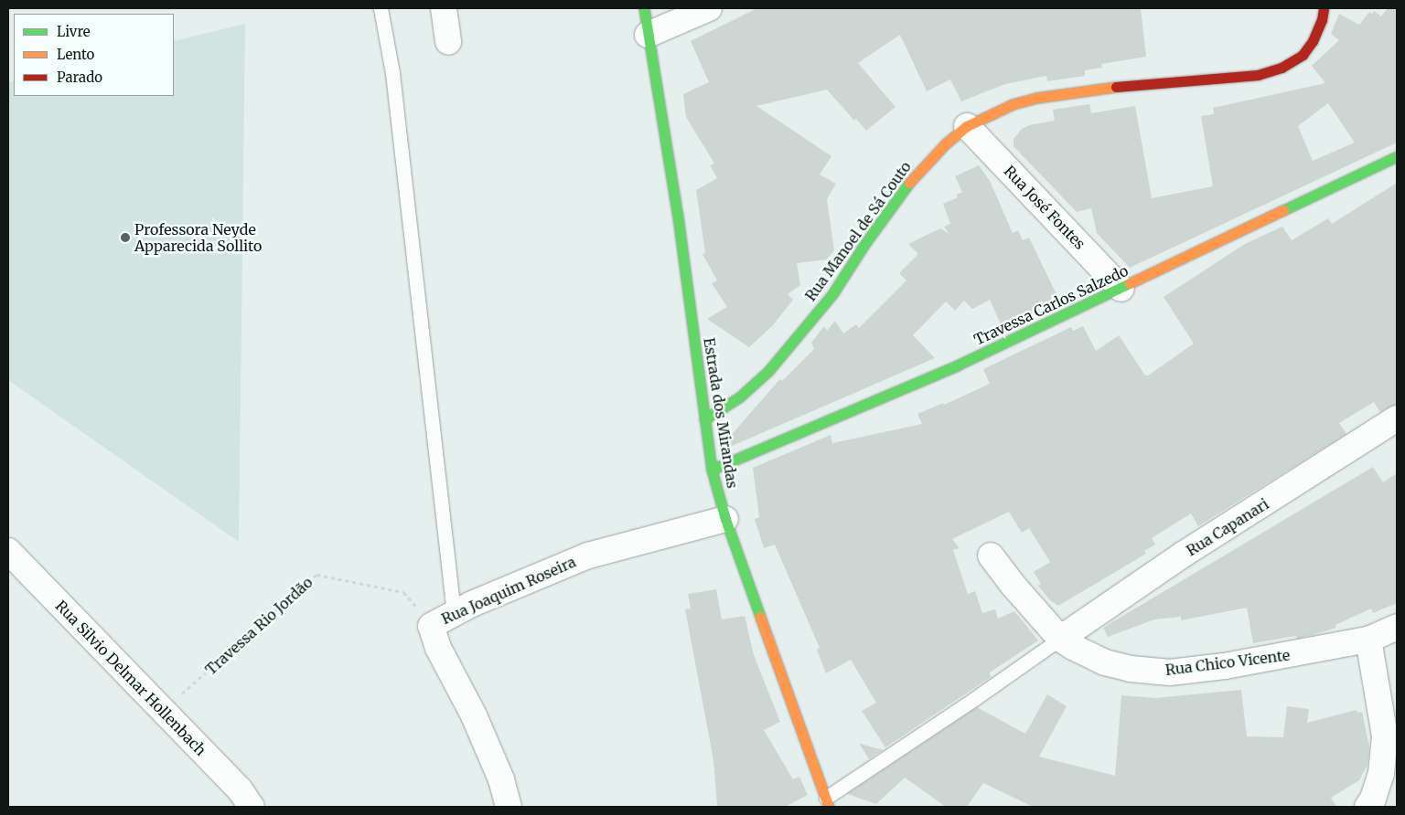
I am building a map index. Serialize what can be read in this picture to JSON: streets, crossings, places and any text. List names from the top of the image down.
{
  "streets": {
    "street": [
      "Rua José Fontes",
      "Rua Manoel de Sá Couto",
      "Travessa Carlos Salzedo",
      "Estrada dos Mirandas",
      "Rua Capanari",
      "Rua Joaquim Roseira",
      "Rua Chico Vicente",
      "Rua Silvio Delmar Hollenbach"
    ],
    "path": ["Travessa Rio Jordão"]
  },
  "crossings": [
    ["Rua José Fontes", "Rua Manoel de Sá Couto"],
    ["Rua José Fontes", "Travessa Carlos Salzedo"],
    ["Rua Manoel de Sá Couto", "Estrada dos Mirandas"],
    ["Travessa Carlos Salzedo", "Estrada dos Mirandas"],
    ["Estrada dos Mirandas", "Rua Joaquim Roseira"],
    ["Rua Capanari", "Rua Chico Vicente"],
    ["Rua Joaquim Roseira", "Travessa Rio Jordão"],
    ["Travessa Rio Jordão", "Rua Silvio Delmar Hollenbach"]
  ],
  "places": ["Professora Neyde Apparecida Sollito"],
  "legend": ["Livre", "Lento", "Parado"]
}
